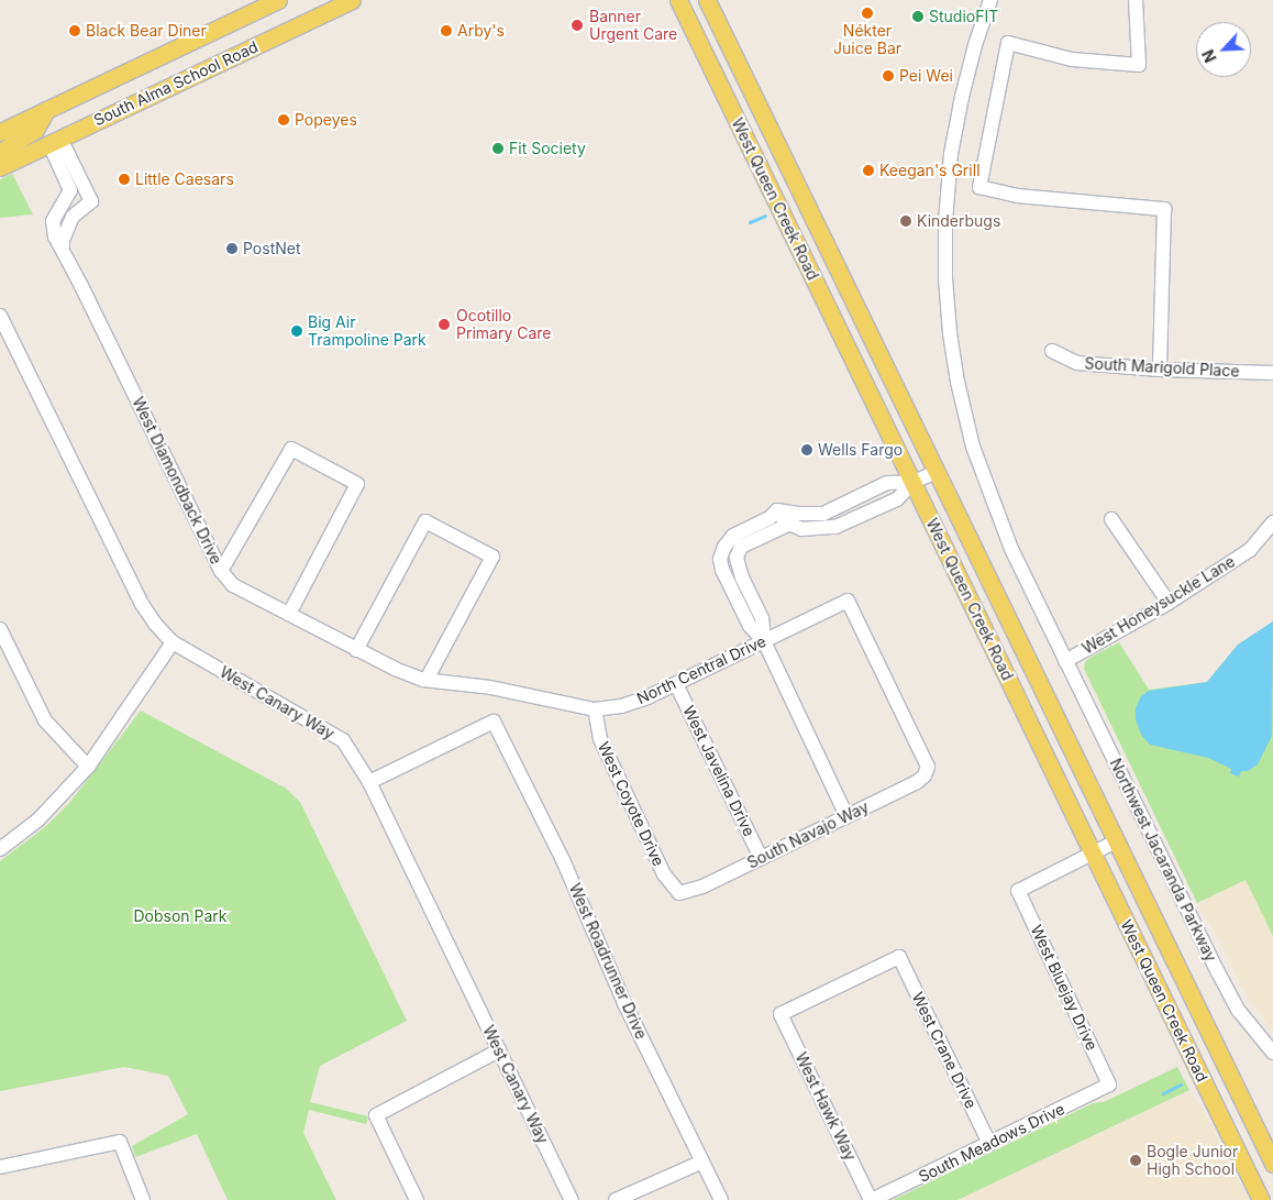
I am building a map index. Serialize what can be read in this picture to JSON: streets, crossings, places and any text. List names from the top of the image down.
{
  "streets": {
    "main road": ["South Alma School Road", "West Queen Creek Road"],
    "street": [
      "South Marigold Place",
      "West Diamondback Drive",
      "West Honeysuckle Lane",
      "North Central Drive",
      "West Canary Way",
      "West Javelina Drive",
      "West Coyote Drive",
      "South Navajo Way",
      "Northwest Jacaranda Parkway",
      "West Roadrunner Drive",
      "West Bluejay Drive",
      "West Crane Drive",
      "West Hawk Way",
      "South Meadows Drive"
    ]
  },
  "crossings": [
    ["South Alma School Road", "West Diamondback Drive"],
    ["West Queen Creek Road", "West Bluejay Drive"],
    ["West Diamondback Drive", "North Central Drive"],
    ["West Honeysuckle Lane", "Northwest Jacaranda Parkway"],
    ["North Central Drive", "West Javelina Drive"],
    ["North Central Drive", "West Coyote Drive"],
    ["North Central Drive", "South Navajo Way"],
    ["West Canary Way", "West Roadrunner Drive"],
    ["West Javelina Drive", "South Navajo Way"],
    ["West Coyote Drive", "South Navajo Way"],
    ["West Bluejay Drive", "South Meadows Drive"],
    ["West Crane Drive", "West Hawk Way"],
    ["West Crane Drive", "South Meadows Drive"],
    ["West Hawk Way", "South Meadows Drive"]
  ],
  "parks": ["Dobson Park"],
  "places": [
    "Nékter Juice Bar",
    "StudioFIT",
    "Banner Urgent Care",
    "Black Bear Diner",
    "Arby's",
    "Pei Wei",
    "Popeyes",
    "Fit Society",
    "Keegan's Grill",
    "Little Caesars",
    "Kinderbugs",
    "PostNet",
    "Ocotillo Primary Care",
    "Big Air Trampoline Park",
    "Wells Fargo",
    "Bogle Junior High School"
  ],
  "north": "bottom left"
}
